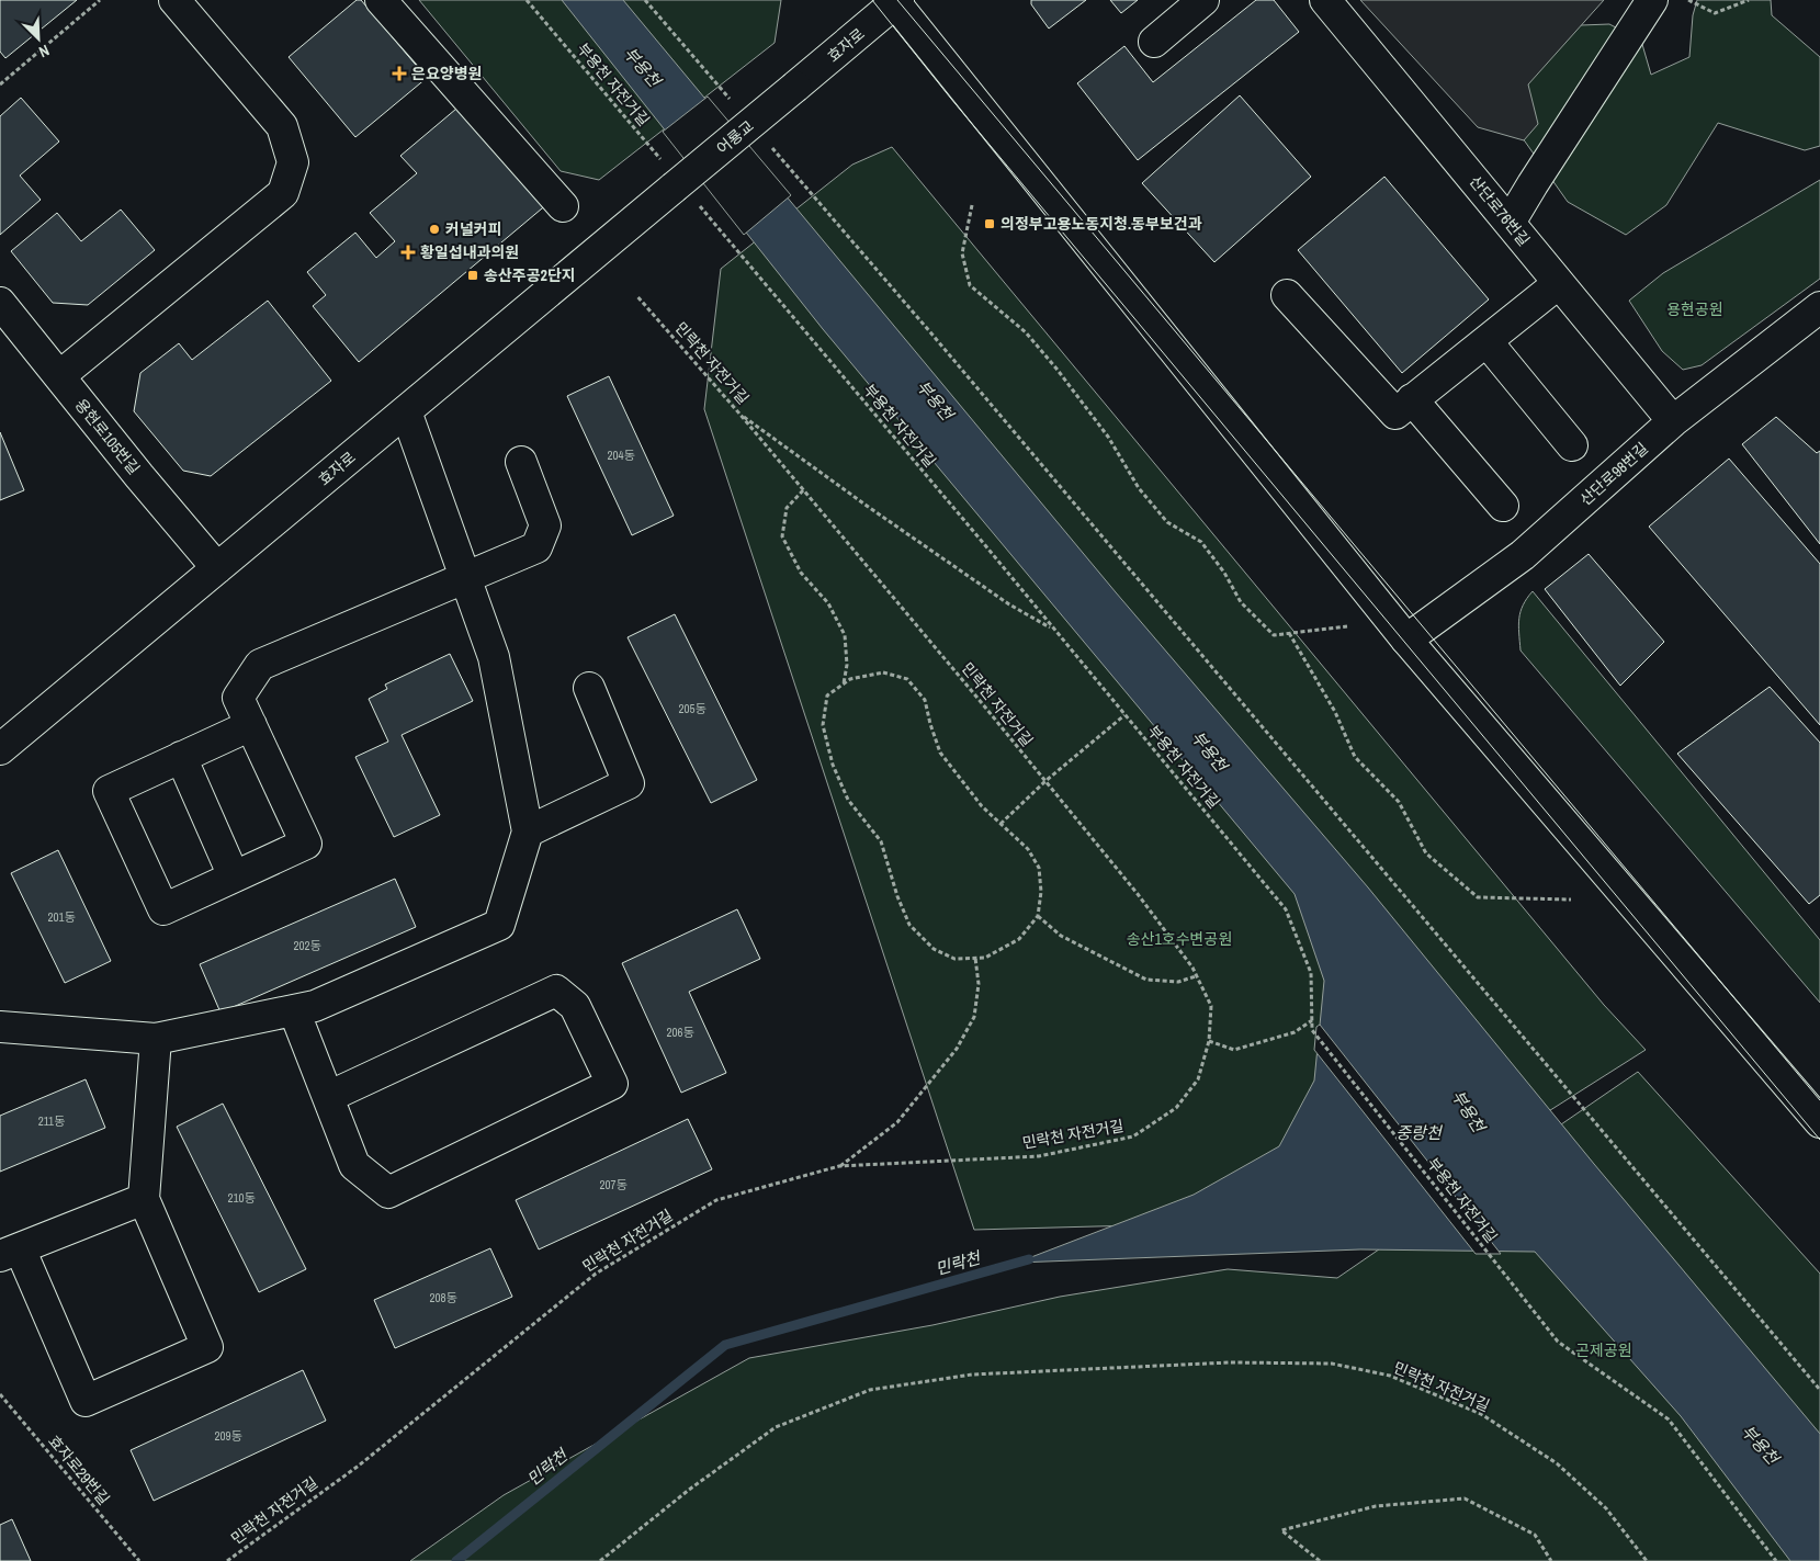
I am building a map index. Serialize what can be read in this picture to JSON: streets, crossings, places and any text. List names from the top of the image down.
{
  "streets": {
    "street": [
      "효자로",
      "어룡교",
      "산단로76번길",
      "용현로105번길",
      "산단로98번길"
    ],
    "path": ["부용천 자전거길", "민락천 자전거길", "효자로29번길"]
  },
  "crossings": [
    ["효자로", "부용천 자전거길"],
    ["효자로", "어룡교"],
    ["효자로", "용현로105번길"],
    ["부용천 자전거길", "어룡교"],
    ["산단로76번길", "산단로98번길"]
  ],
  "water": ["부용천", "중랑천", "민락천"],
  "parks": ["용현공원", "송산1호수변공원", "곤제공원"],
  "places": {
    "health": ["은요양병원", "황일섭내과의원"],
    "transit": ["의정부고용노동지청.동부보건과", "송산주공2단지"],
    "other": ["커널커피"]
  },
  "house_numbers": [
    "204동",
    "205동",
    "201동",
    "202동",
    "206동",
    "211동",
    "207동",
    "210동",
    "208동",
    "209동"
  ],
  "north": "bottom right"
}
